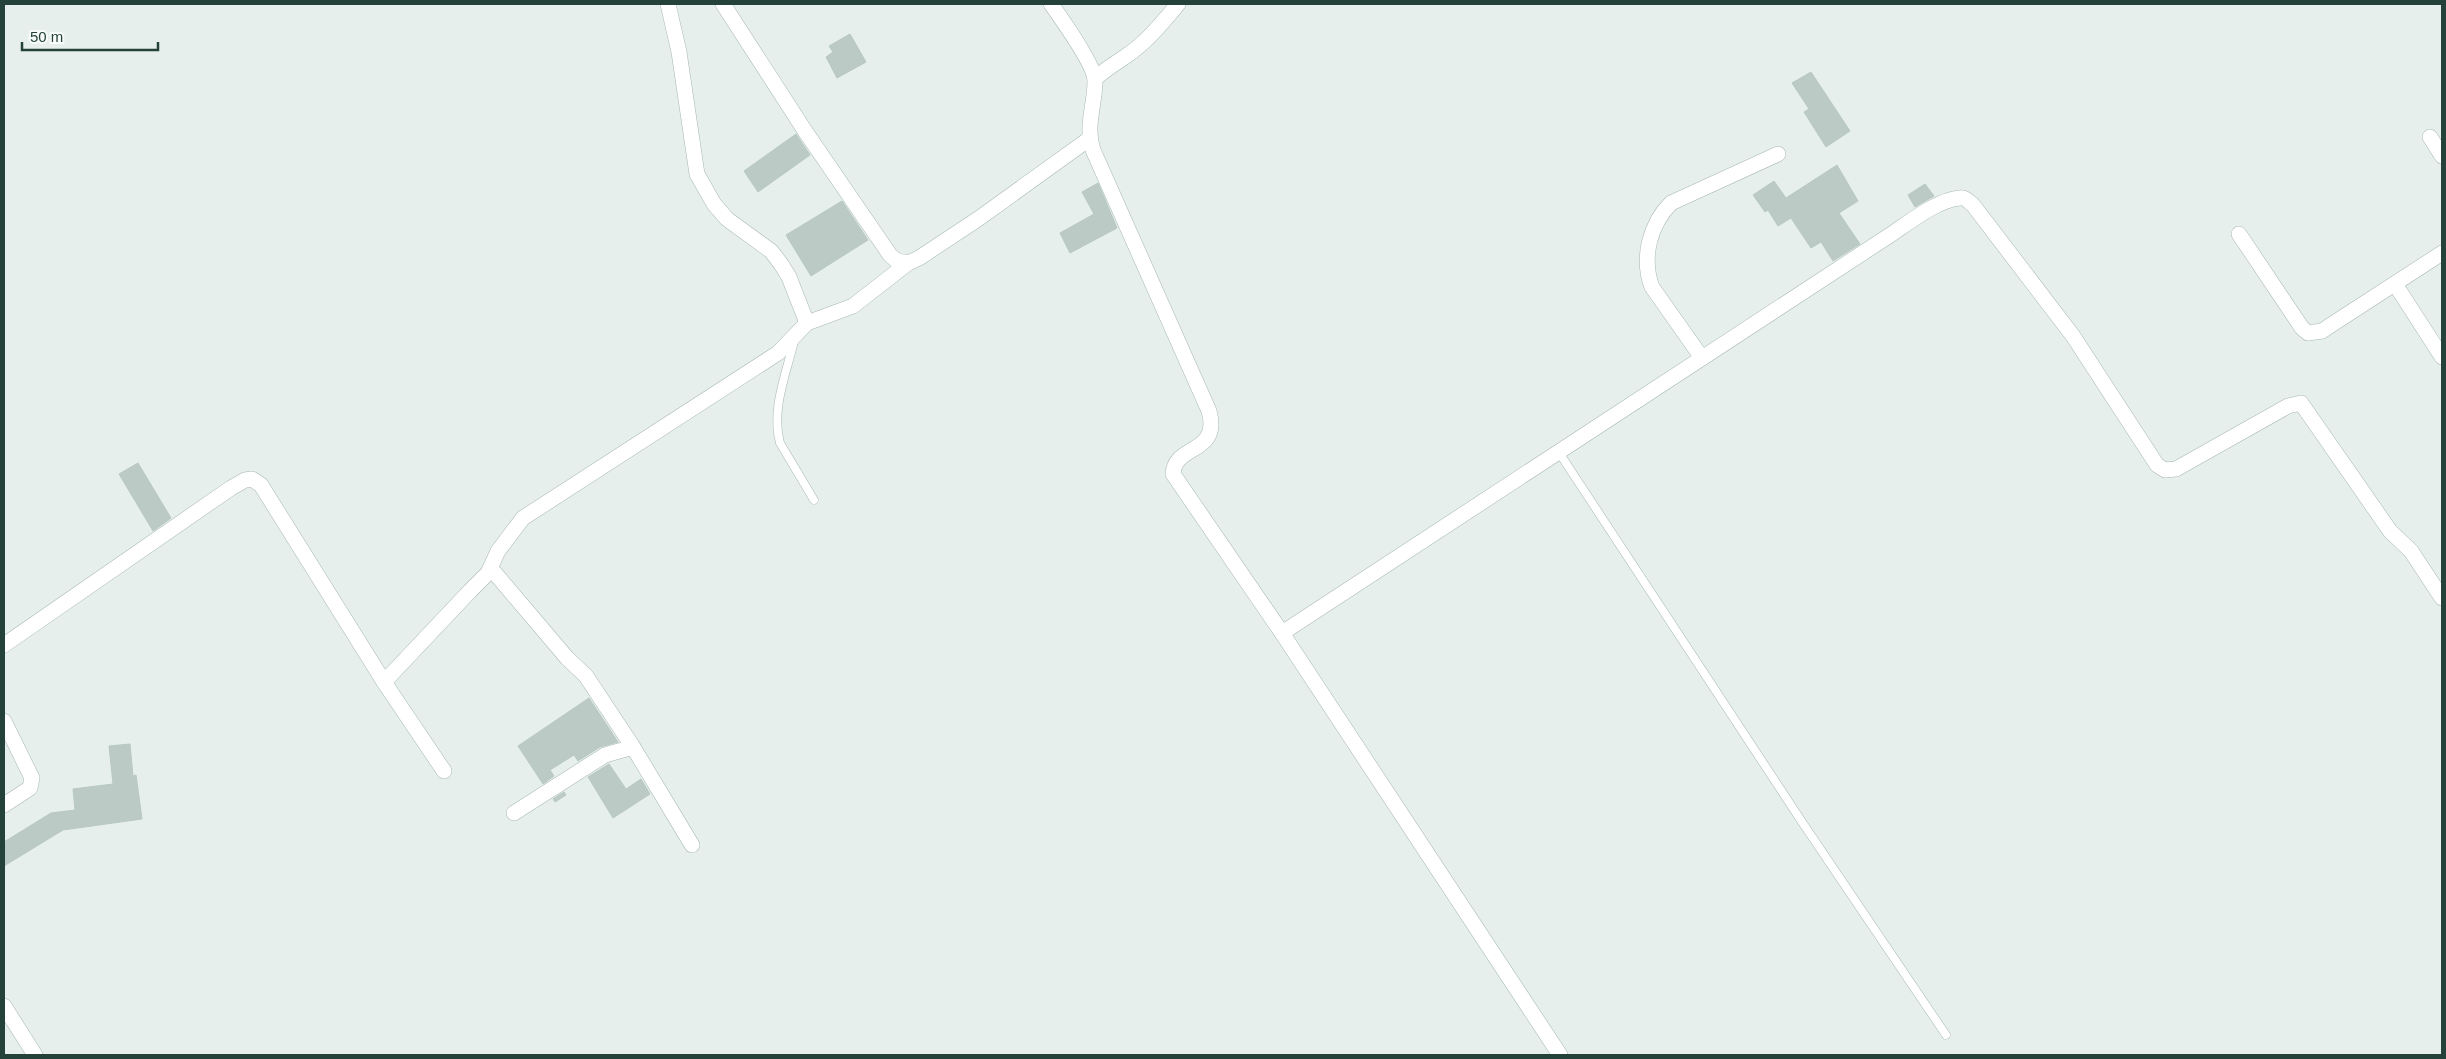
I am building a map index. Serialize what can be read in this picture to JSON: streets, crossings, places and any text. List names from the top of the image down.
{
  "scale_bar": "50 m"
}
